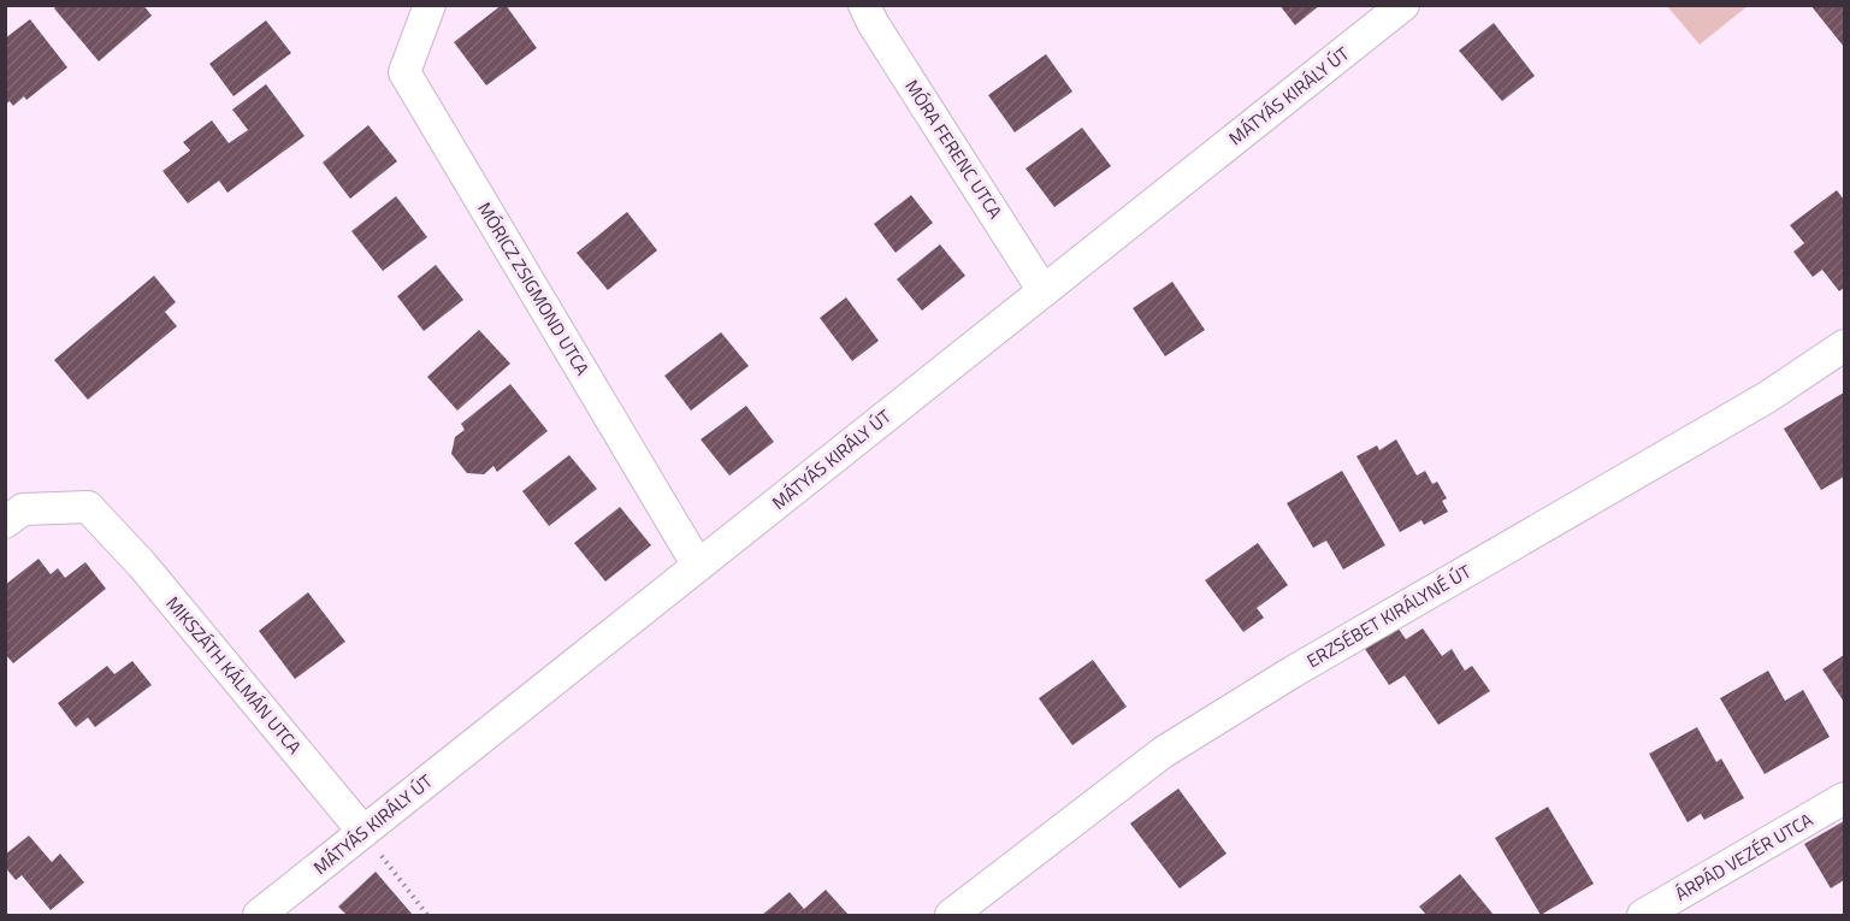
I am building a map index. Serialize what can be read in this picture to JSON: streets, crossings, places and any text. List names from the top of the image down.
{
  "streets": {
    "street": [
      "MÁTYÁS KIRÁLY ÚT",
      "MÓRA FERENC UTCA",
      "MÓRICZ ZSIGMOND UTCA",
      "ERZSÉBET KIRÁLYNÉ ÚT",
      "MIKSZÁTH KÁLMÁN UTCA",
      "ÁRPÁD VEZÉR UTCA"
    ]
  },
  "crossings": [
    ["MÁTYÁS KIRÁLY ÚT", "MÓRA FERENC UTCA"],
    ["MÁTYÁS KIRÁLY ÚT", "MÓRICZ ZSIGMOND UTCA"],
    ["MÁTYÁS KIRÁLY ÚT", "MIKSZÁTH KÁLMÁN UTCA"]
  ]
}
